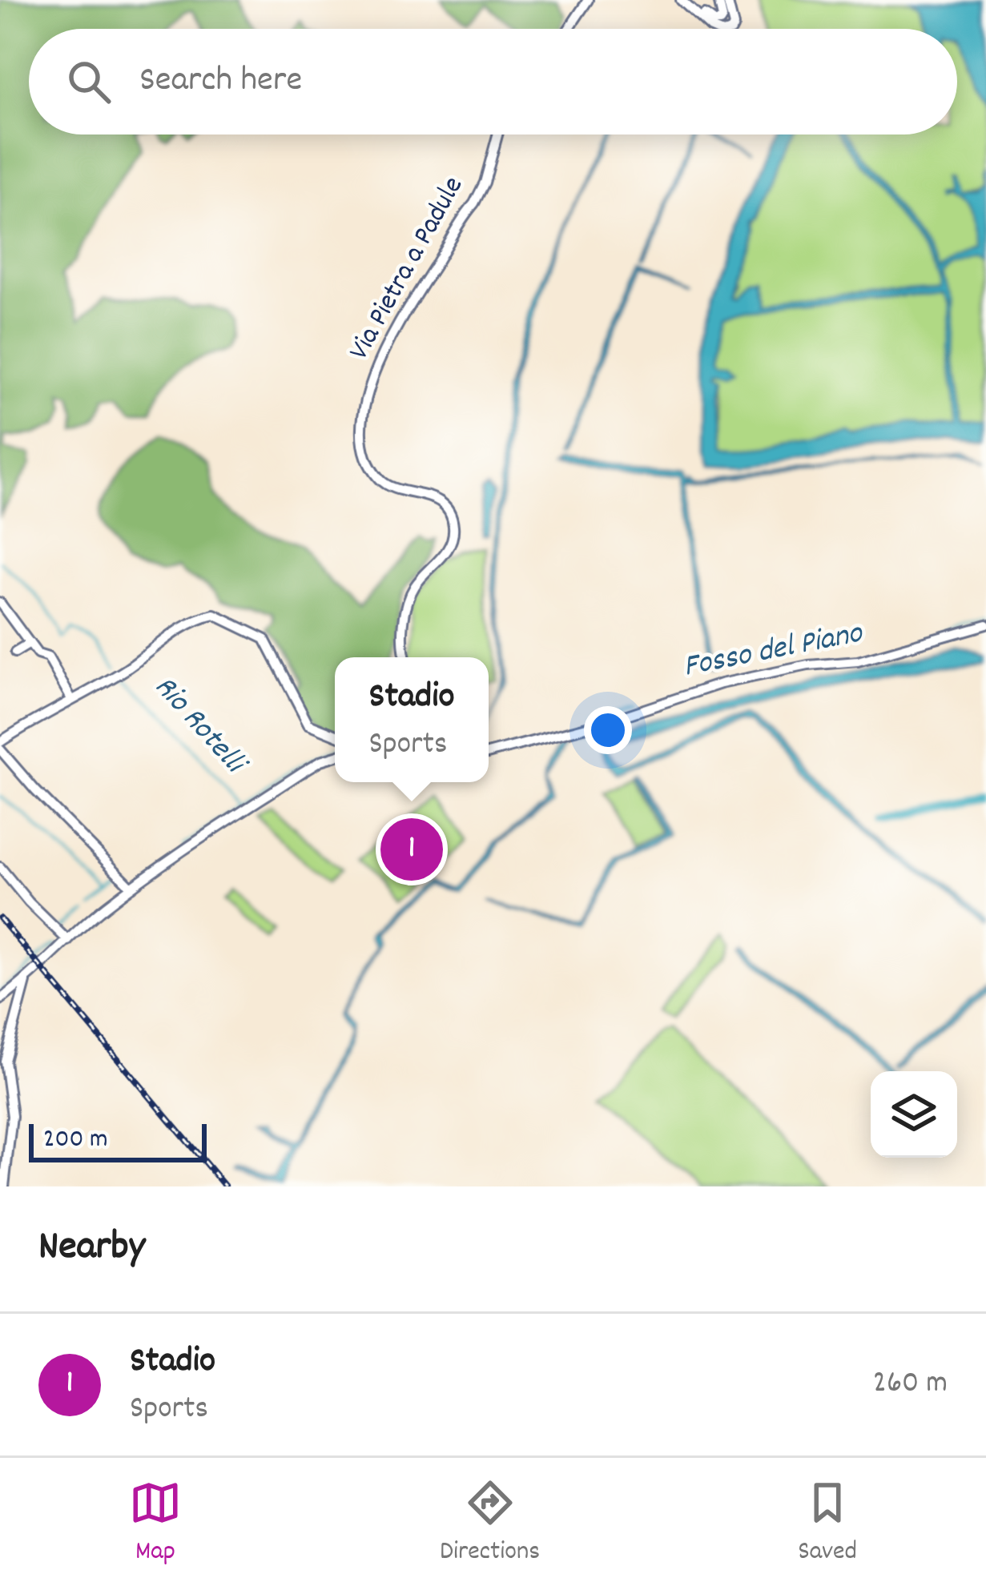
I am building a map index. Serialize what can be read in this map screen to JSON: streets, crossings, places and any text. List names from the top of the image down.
{
  "streets": {
    "street": ["Via Pietra a Padule"]
  },
  "water": ["Fosso del Piano", "Rio Rotelli"],
  "scale_bar": "200 m",
  "page": {
    "search": "Search here",
    "popup": ["Stadio", "Sports"],
    "pins": "1",
    "scale": "200 m",
    "heading": "Nearby",
    "list": [
      {
        "mark": "1",
        "name": "Stadio",
        "note": "Sports",
        "value": "260 m"
      }
    ],
    "nav": ["Map", "Directions", "Saved"]
  }
}
